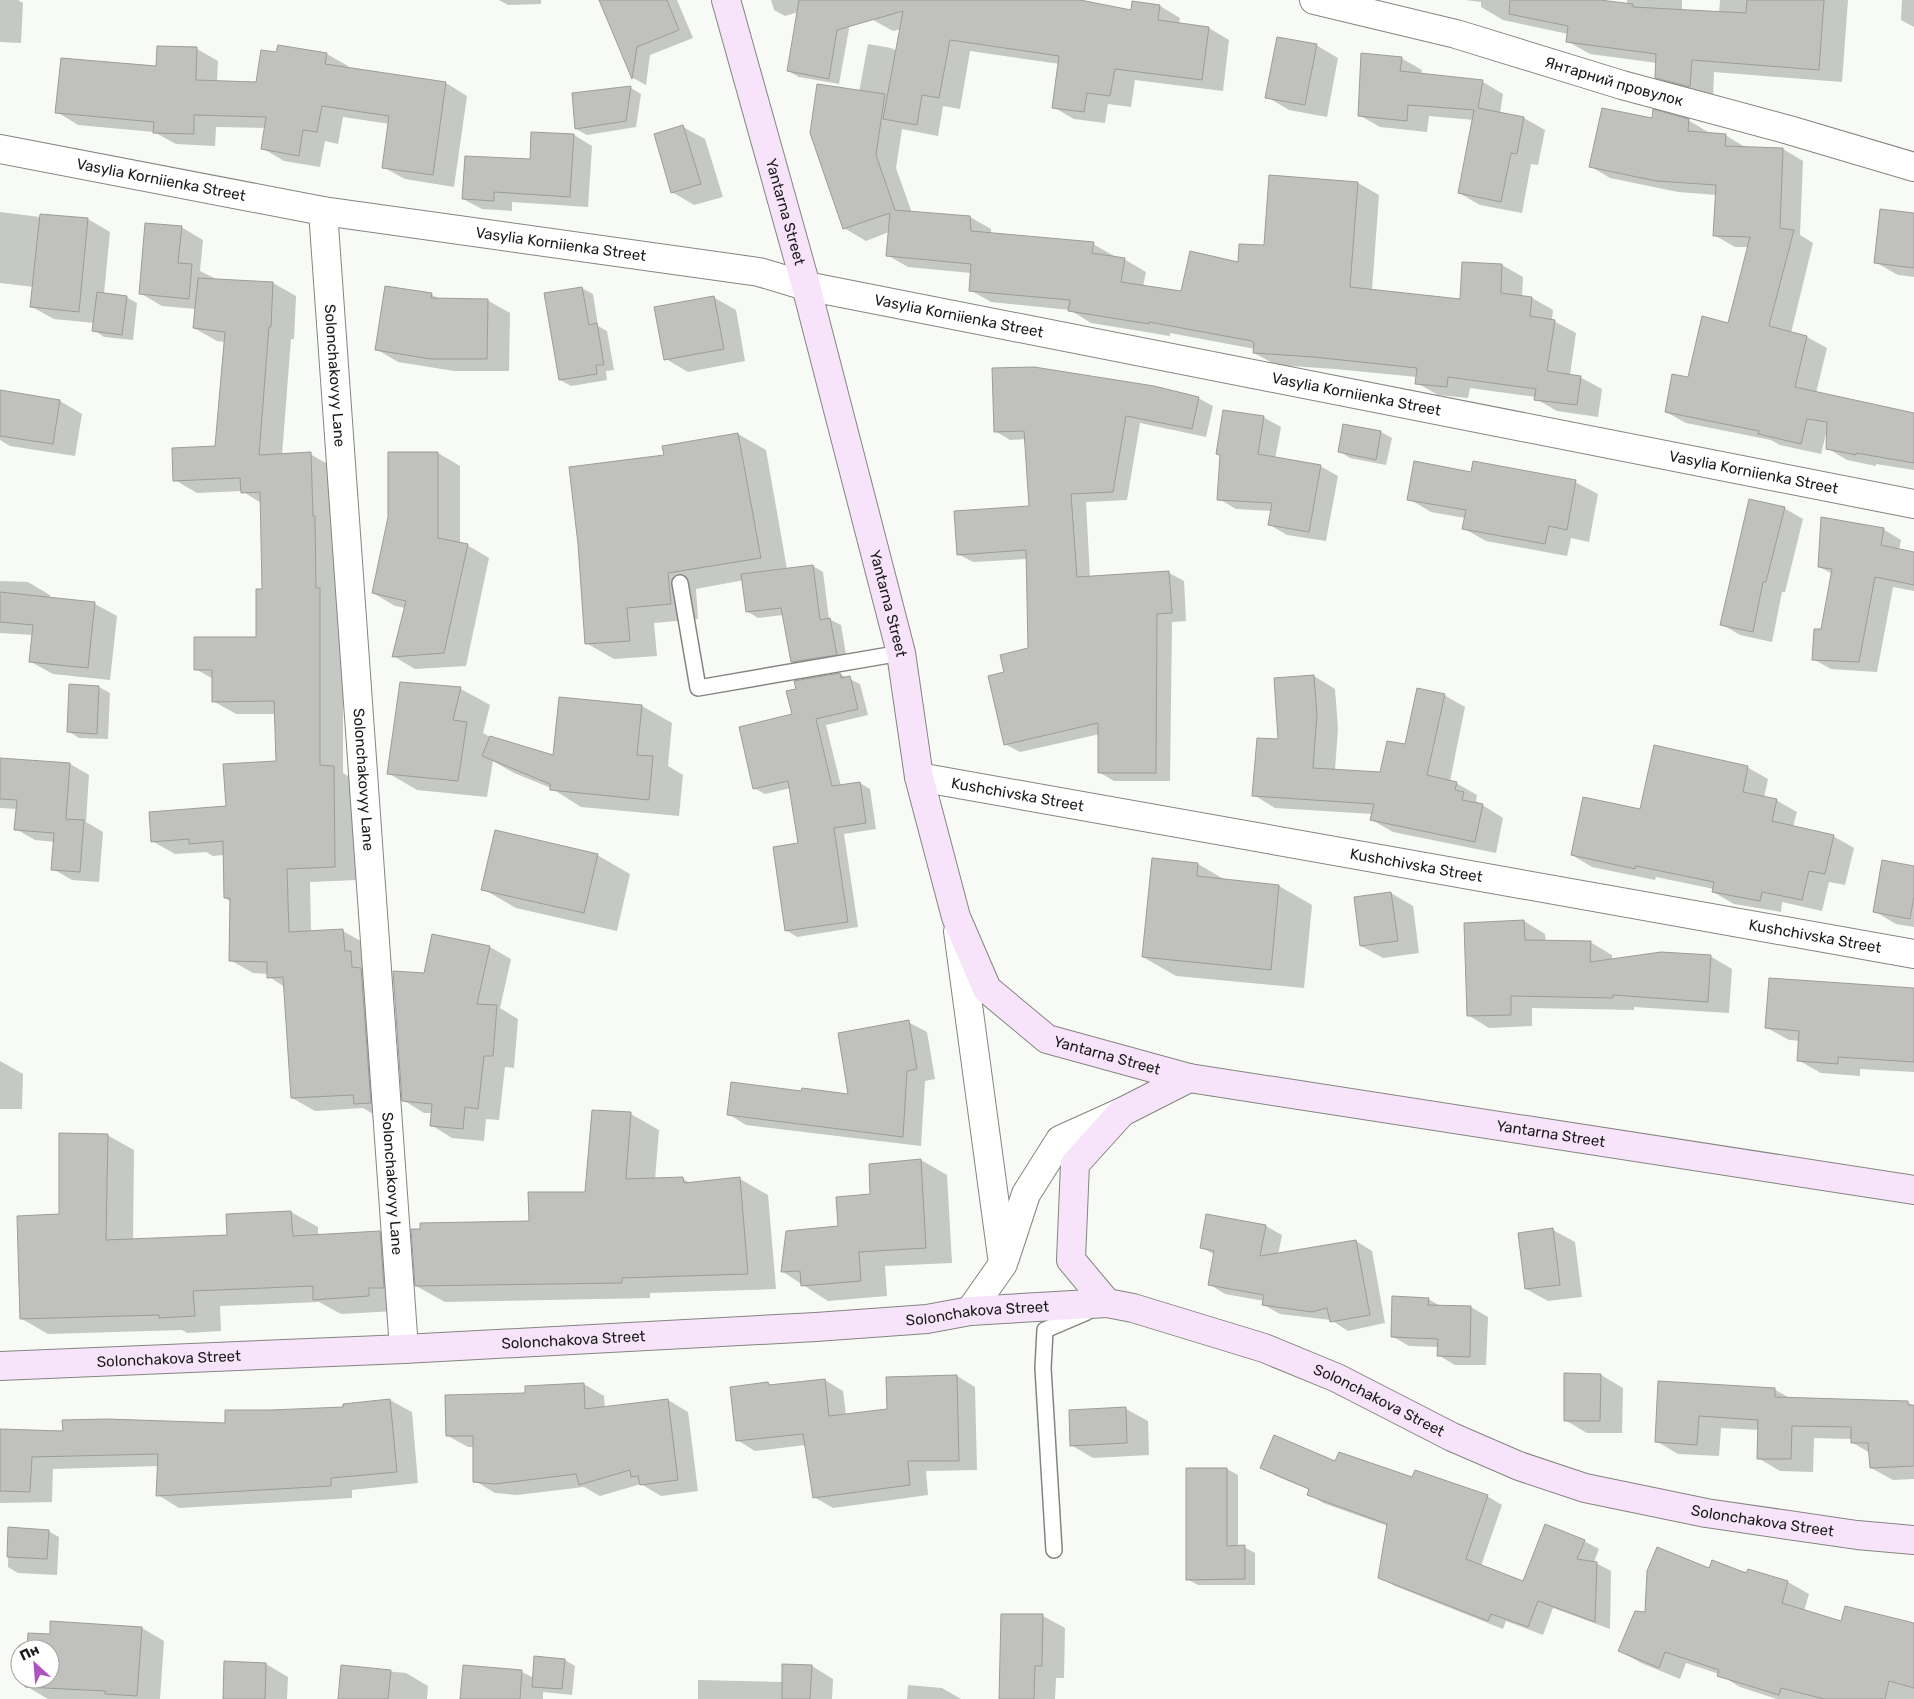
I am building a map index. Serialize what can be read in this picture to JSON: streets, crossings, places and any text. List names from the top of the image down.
{
  "streets": {
    "main road": ["Yantarna Street", "Solonchakova Street"],
    "street": [
      "Янтарний провулок",
      "Vasylia Korniienka Street",
      "Solonchakovyy Lane",
      "Kushchivska Street"
    ]
  },
  "crossings": [
    ["Vasylia Korniienka Street", "Yantarna Street"],
    ["Vasylia Korniienka Street", "Solonchakovyy Lane"],
    ["Yantarna Street", "Kushchivska Street"],
    ["Yantarna Street", "Solonchakova Street"],
    ["Solonchakovyy Lane", "Solonchakova Street"]
  ],
  "north": "top left"
}
